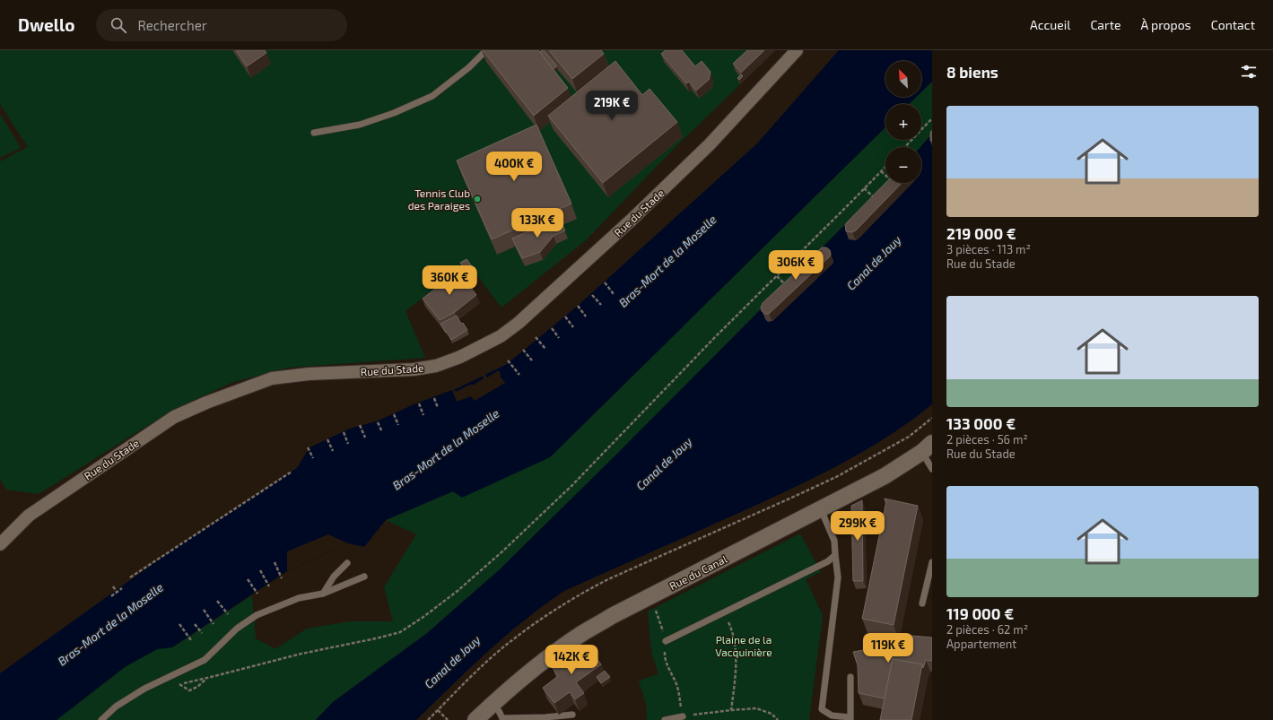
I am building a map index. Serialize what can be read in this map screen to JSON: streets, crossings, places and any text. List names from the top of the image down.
{
  "streets": {
    "street": ["Rue du Stade", "Rue du Canal"]
  },
  "water": ["Bras-Mort de la Moselle", "Canal de Jouy"],
  "parks": ["Plaine de la Vacquinière"],
  "places": ["Tennis Club des Paraiges"],
  "north": "top left",
  "page": {
    "header": "Dwello",
    "search": "Rechercher",
    "nav": [
      "Accueil",
      "Carte",
      "À propos",
      "Contact"
    ],
    "heading": "8 biens",
    "map_buttons": ["+", "−"],
    "price": [
      "219K €",
      "400K €",
      "133K €",
      "306K €",
      "360K €",
      "299K €",
      "119K €",
      "142K €"
    ],
    "list": [
      {
        "name": "219 000 €",
        "note": "3 pièces · 113 m² · Rue du Stade"
      },
      {
        "name": "133 000 €",
        "note": "2 pièces · 56 m² · Rue du Stade"
      },
      {
        "name": "119 000 €",
        "note": "2 pièces · 62 m² · Appartement"
      }
    ]
  }
}
